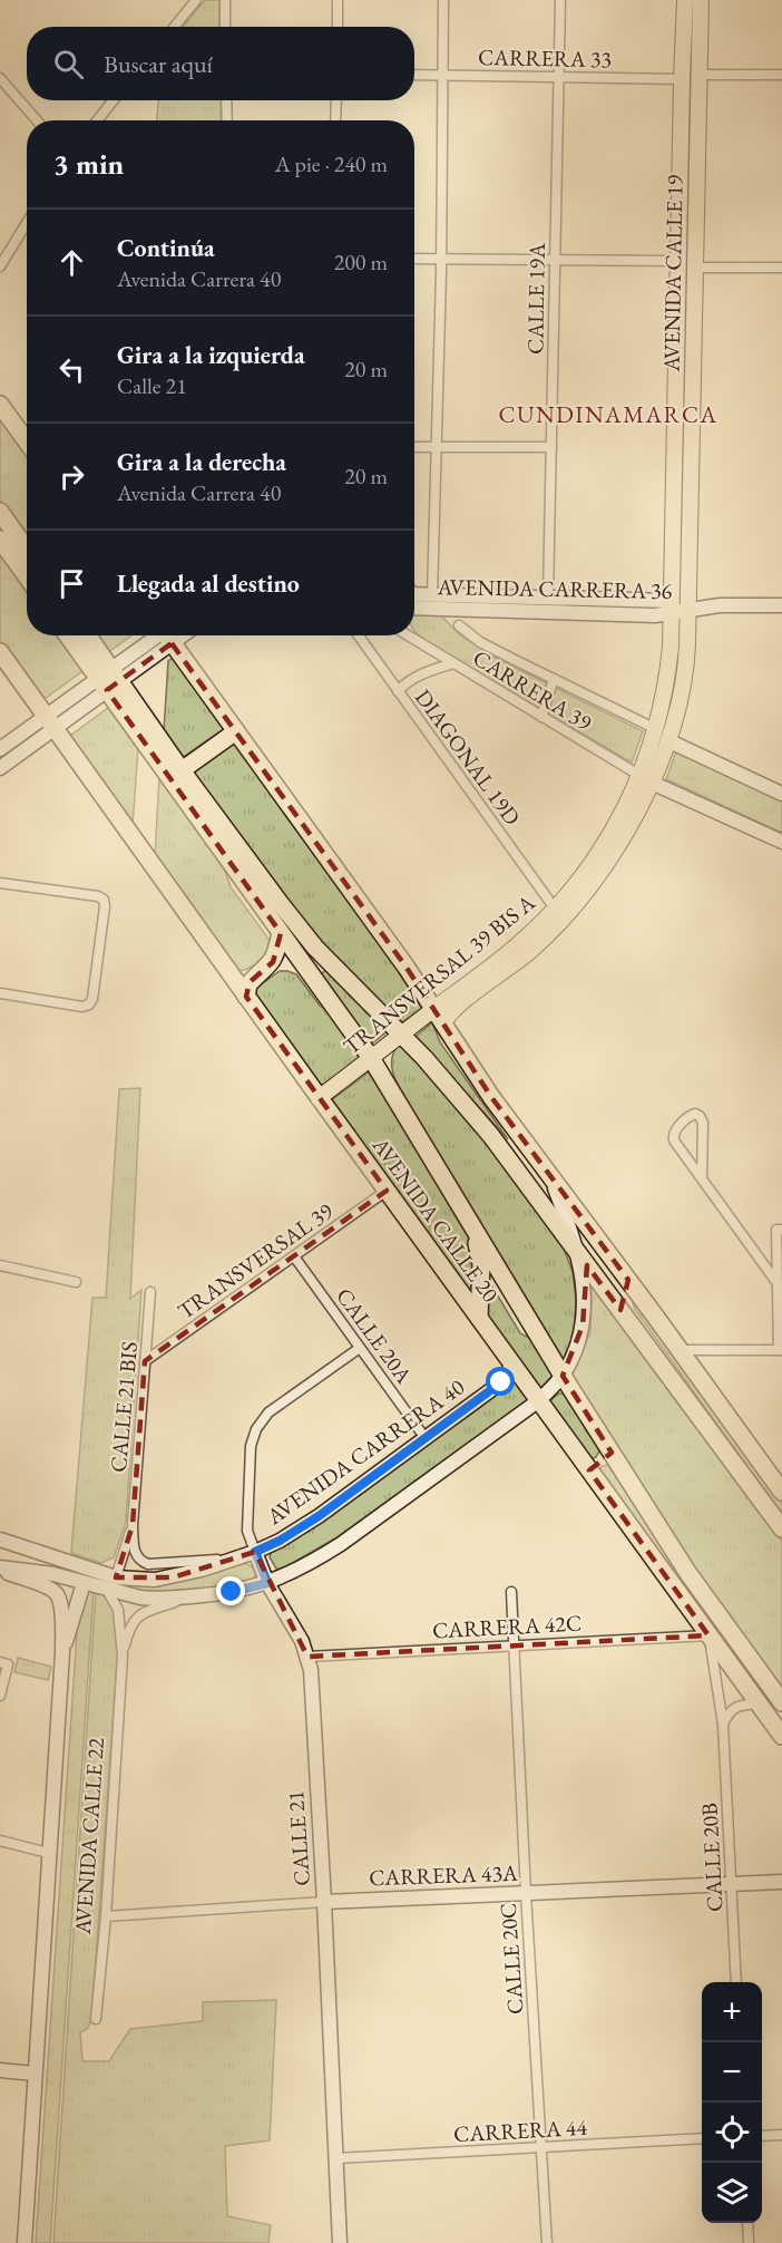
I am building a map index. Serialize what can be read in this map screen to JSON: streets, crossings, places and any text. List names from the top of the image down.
{
  "streets": {
    "highway": ["AVENIDA CALLE 20"],
    "main road": [
      "AVENIDA CALLE 19",
      "AVENIDA CARRERA 36",
      "TRANSVERSAL 39 BIS A",
      "AVENIDA CARRERA 40",
      "AVENIDA CALLE 22",
      "CALLE 21",
      "CARRERA 43A"
    ],
    "street": [
      "CARRERA 33",
      "CALLE 19A",
      "CARRERA 39",
      "DIAGONAL 19D",
      "TRANSVERSAL 39",
      "CALLE 20A",
      "CALLE 21 BIS",
      "CARRERA 42C",
      "CALLE 20B",
      "CALLE 20C",
      "CARRERA 44"
    ]
  },
  "crossings": [
    ["CARRERA 33", "AVENIDA CALLE 19"],
    ["CARRERA 33", "CALLE 19A"],
    ["AVENIDA CALLE 19", "AVENIDA CARRERA 36"],
    ["AVENIDA CALLE 19", "CARRERA 39"],
    ["AVENIDA CALLE 19", "TRANSVERSAL 39 BIS A"],
    ["CALLE 19A", "AVENIDA CARRERA 36"],
    ["CARRERA 39", "TRANSVERSAL 39 BIS A"],
    ["DIAGONAL 19D", "TRANSVERSAL 39 BIS A"],
    ["TRANSVERSAL 39 BIS A", "AVENIDA CALLE 20"],
    ["AVENIDA CALLE 20", "TRANSVERSAL 39"],
    ["AVENIDA CALLE 20", "AVENIDA CARRERA 40"],
    ["AVENIDA CALLE 20", "CARRERA 42C"],
    ["AVENIDA CALLE 20", "CALLE 20B"],
    ["TRANSVERSAL 39", "CALLE 20A"],
    ["TRANSVERSAL 39", "CALLE 21 BIS"],
    ["CALLE 20A", "AVENIDA CARRERA 40"],
    ["CALLE 20A", "CALLE 21"],
    ["CALLE 21 BIS", "AVENIDA CARRERA 40"],
    ["CALLE 21 BIS", "CALLE 21"],
    ["AVENIDA CARRERA 40", "CALLE 21"],
    ["CARRERA 42C", "CALLE 21"],
    ["CARRERA 42C", "CALLE 20B"],
    ["CARRERA 42C", "CALLE 20C"],
    ["AVENIDA CALLE 22", "CARRERA 43A"],
    ["CALLE 21", "CARRERA 43A"],
    ["CALLE 21", "CARRERA 44"],
    ["CALLE 20B", "CARRERA 43A"],
    ["CARRERA 43A", "CALLE 20C"],
    ["CALLE 20C", "CARRERA 44"]
  ],
  "districts": ["CUNDINAMARCA"],
  "page": {
    "search": "Buscar aquí",
    "heading": ["3 min", "A pie · 240 m"],
    "list": [
      ["Continúa", "Avenida Carrera 40", "200 m"],
      ["Gira a la izquierda", "Calle 21", "20 m"],
      ["Gira a la derecha", "Avenida Carrera 40", "20 m"],
      "Llegada al destino"
    ],
    "map_buttons": ["+", "−"]
  }
}
